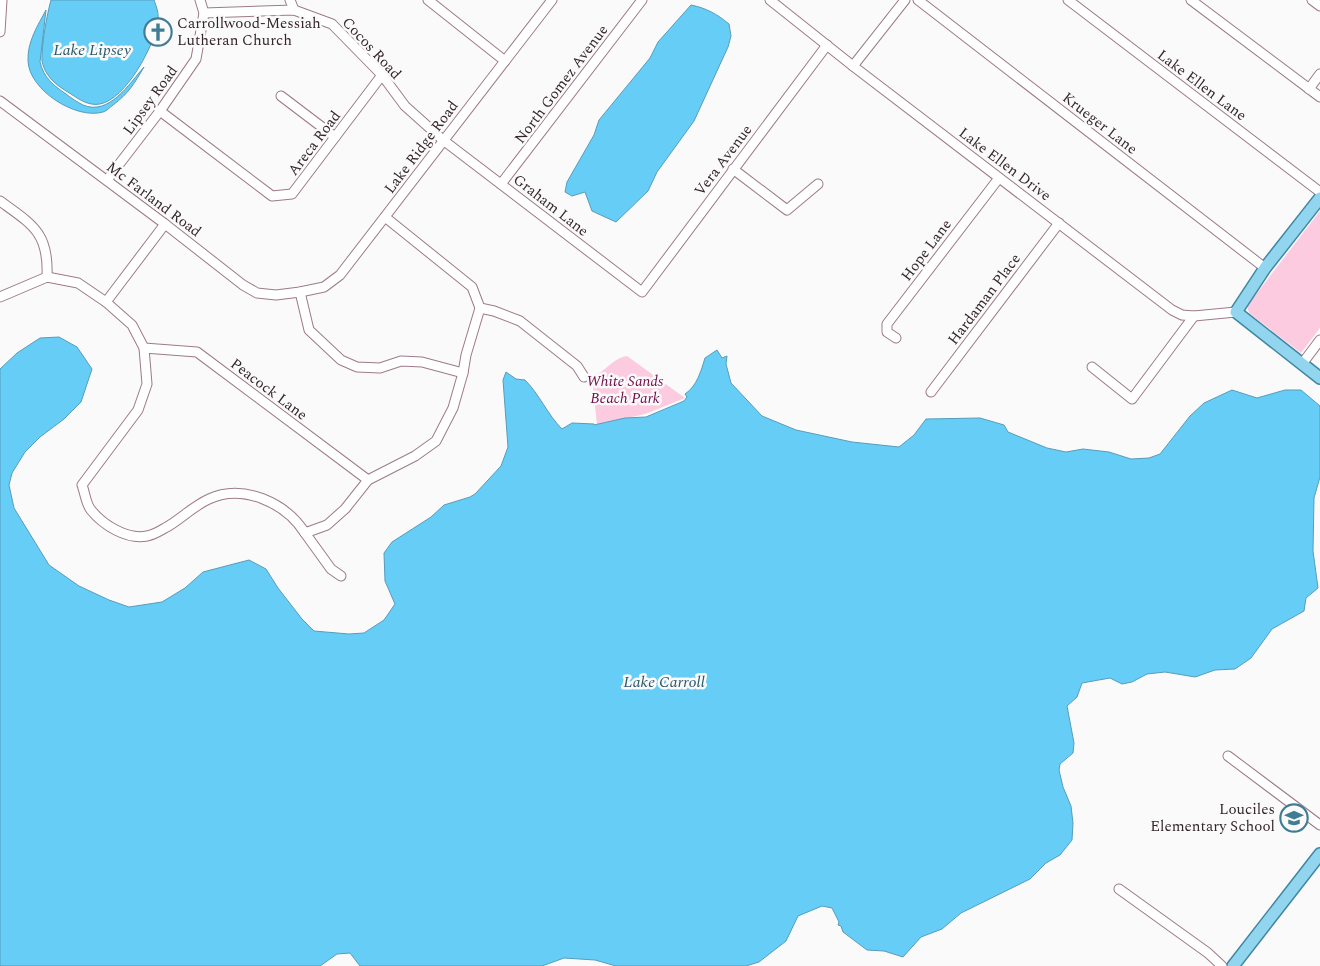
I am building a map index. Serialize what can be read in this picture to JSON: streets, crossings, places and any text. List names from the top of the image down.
{
  "streets": {
    "street": [
      "Cocos Road",
      "North Gomez Avenue",
      "Lake Ellen Lane",
      "Lipsey Road",
      "Krueger Lane",
      "Areca Road",
      "Lake Ridge Road",
      "Vera Avenue",
      "Lake Ellen Drive",
      "Mc Farland Road",
      "Graham Lane",
      "Hope Lane",
      "Hardaman Place",
      "Peacock Lane"
    ]
  },
  "crossings": [
    ["Cocos Road", "Lipsey Road"],
    ["Cocos Road", "Areca Road"],
    ["Cocos Road", "Lake Ridge Road"],
    ["Cocos Road", "Graham Lane"],
    ["North Gomez Avenue", "Graham Lane"],
    ["Lipsey Road", "Areca Road"],
    ["Lipsey Road", "Mc Farland Road"],
    ["Lake Ridge Road", "Mc Farland Road"],
    ["Lake Ridge Road", "Graham Lane"],
    ["Vera Avenue", "Lake Ellen Drive"],
    ["Vera Avenue", "Graham Lane"],
    ["Lake Ellen Drive", "Hope Lane"],
    ["Lake Ellen Drive", "Hardaman Place"]
  ],
  "water": ["Lake Lipsey", "Lake Carroll"],
  "parks": ["White Sands Beach Park"],
  "places": {
    "church": ["Carrollwood-Messiah Lutheran Church"],
    "school or university": ["Louciles Elementary School"]
  }
}
